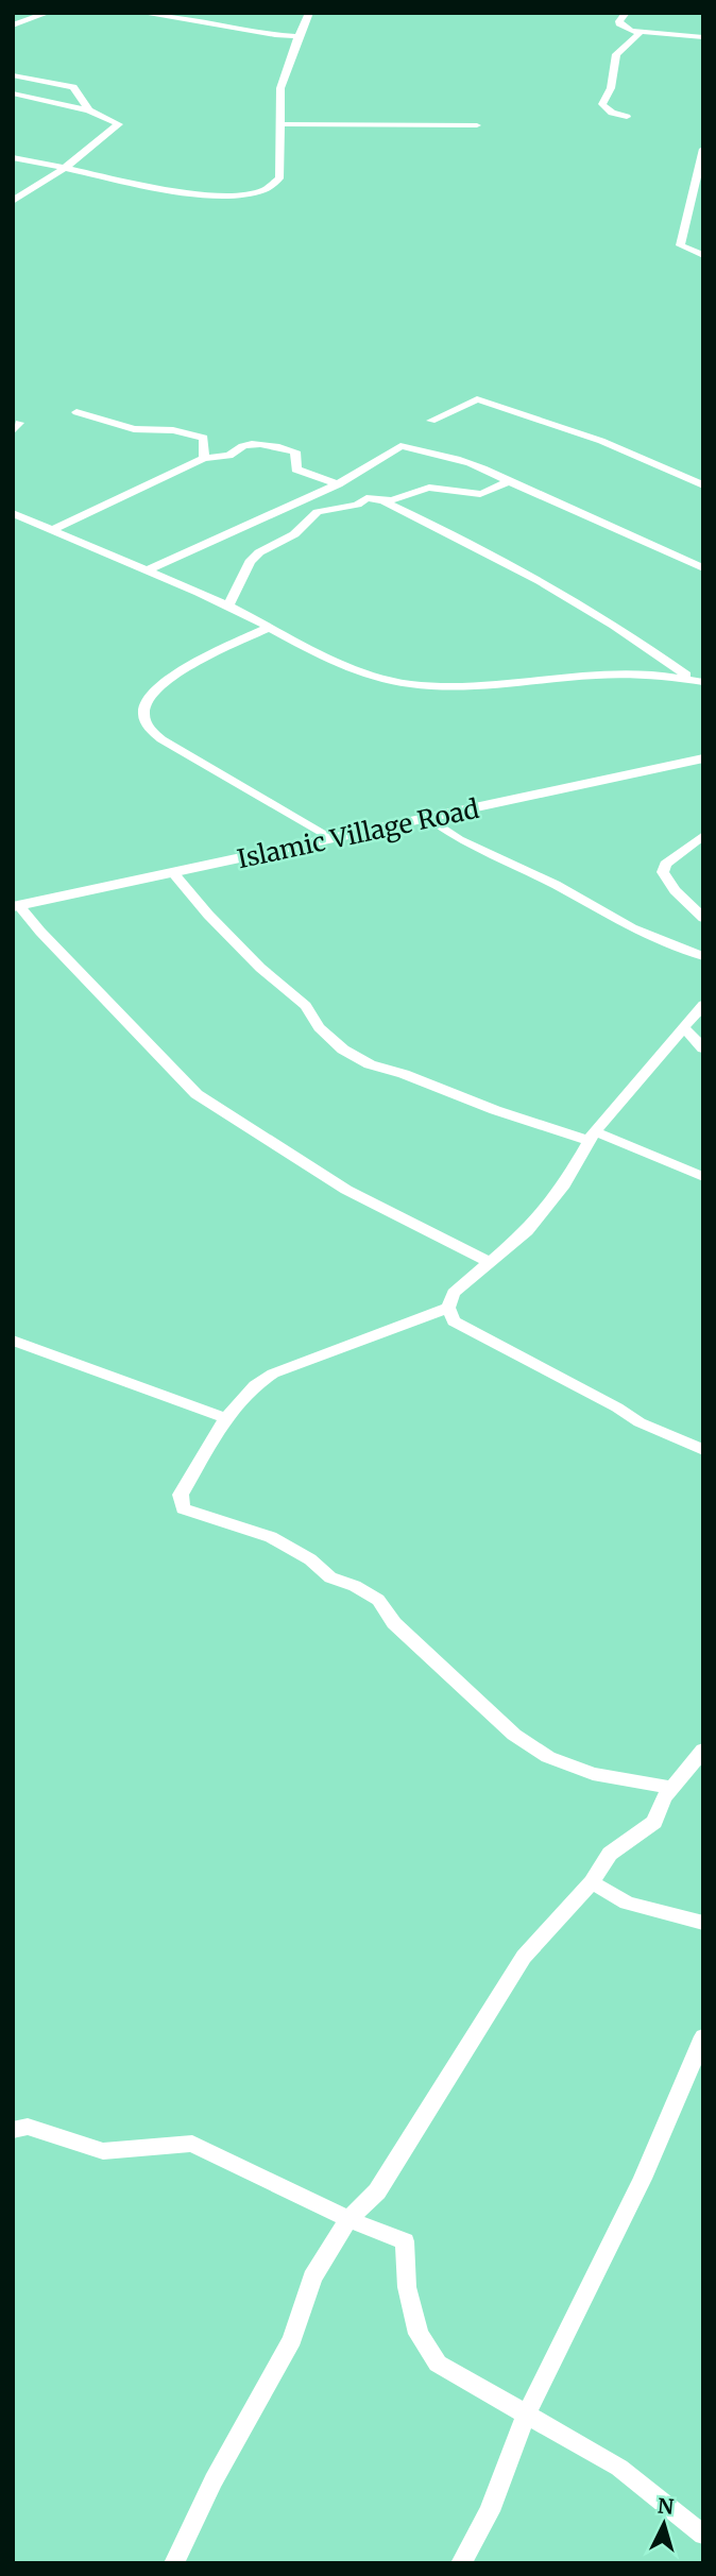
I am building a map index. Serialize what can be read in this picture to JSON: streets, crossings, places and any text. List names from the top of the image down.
{
  "streets": {
    "street": ["Islamic Village Road"]
  },
  "north": "top"
}
